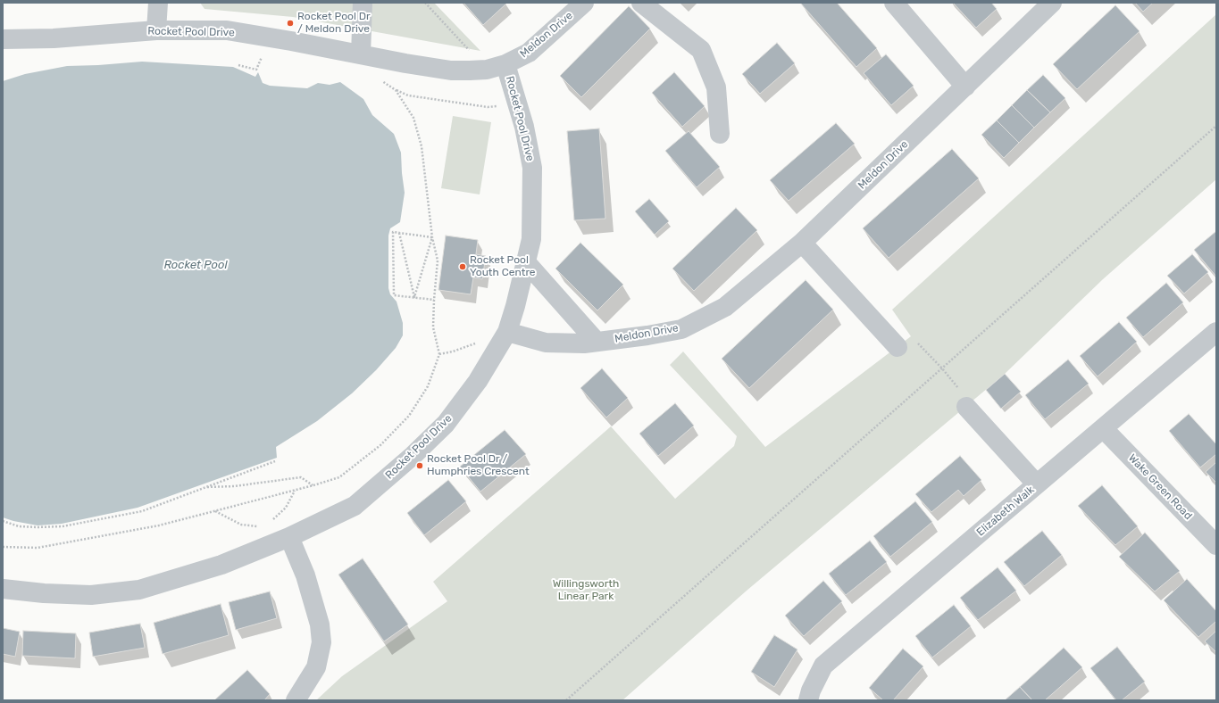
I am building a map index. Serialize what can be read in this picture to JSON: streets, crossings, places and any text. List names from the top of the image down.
{
  "streets": {
    "street": [
      "Rocket Pool Drive",
      "Meldon Drive",
      "Wake Green Road",
      "Elizabeth Walk"
    ]
  },
  "crossings": [
    ["Rocket Pool Drive", "Meldon Drive"],
    ["Wake Green Road", "Elizabeth Walk"]
  ],
  "water": ["Rocket Pool"],
  "parks": ["Willingsworth Linear Park"],
  "places": ["Rocket Pool Dr / Meldon Drive", "Rocket Pool Youth Centre", "Rocket Pool Dr / Humphries Crescent"]
}
